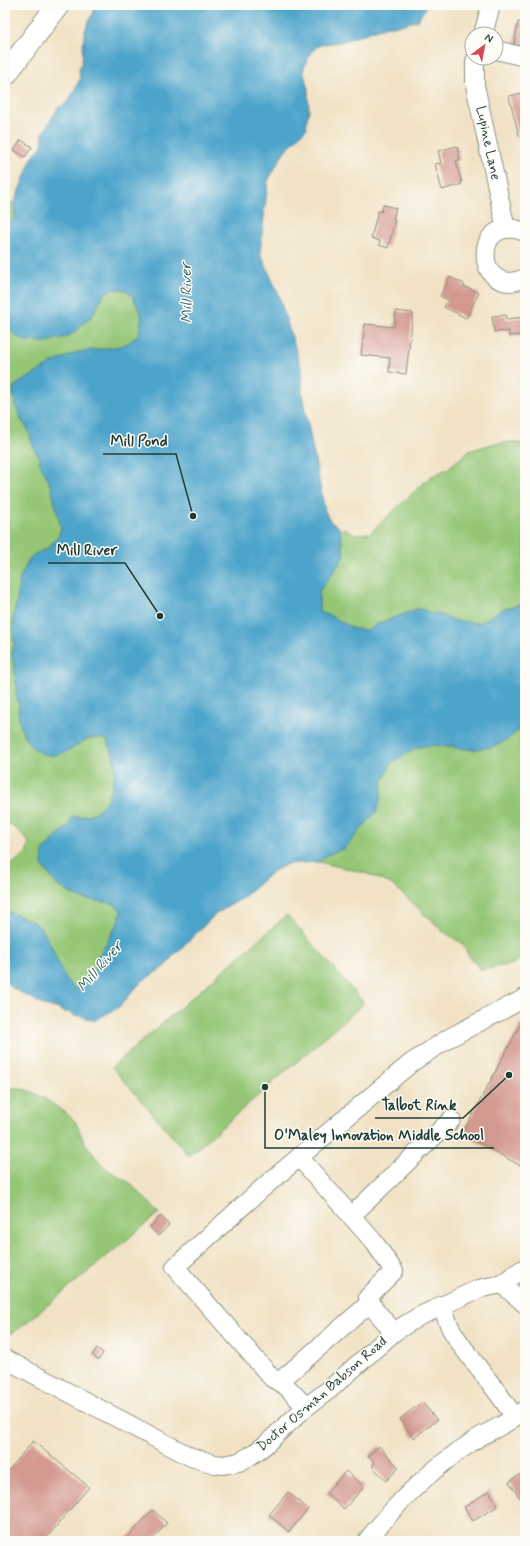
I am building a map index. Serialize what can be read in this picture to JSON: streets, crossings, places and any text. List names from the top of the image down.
{
  "streets": {
    "street": ["Lupine Lane", "Doctor Osman Babson Road"]
  },
  "water": ["Mill River"],
  "places": [
    "Mill Pond",
    "Mill River",
    "Talbot Rink",
    "O'Maley Innovation Middle School"
  ],
  "north": "top right"
}
